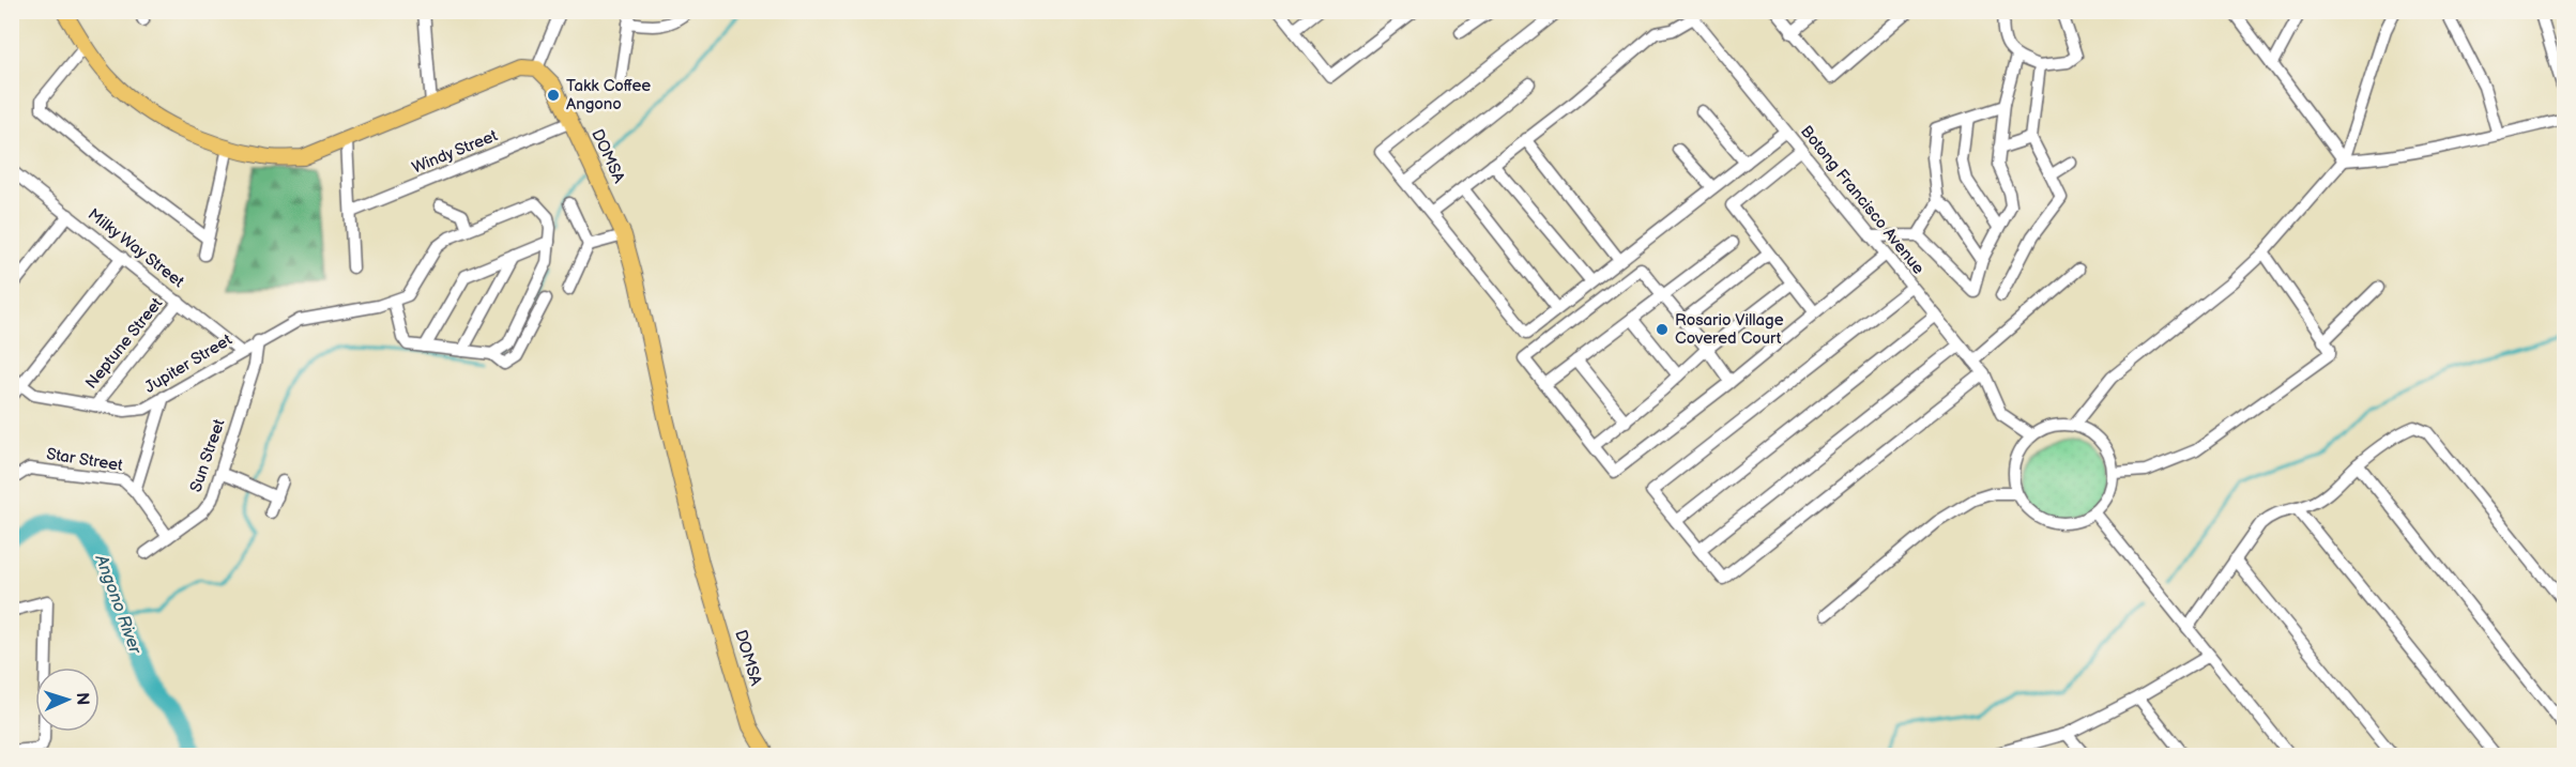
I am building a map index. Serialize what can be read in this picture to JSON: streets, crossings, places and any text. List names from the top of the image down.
{
  "streets": {
    "main road": ["DOMSA"],
    "street": [
      "Windy Street",
      "Botong Francisco Avenue",
      "Milky Way Street",
      "Neptune Street",
      "Jupiter Street",
      "Sun Street",
      "Star Street"
    ]
  },
  "crossings": [
    ["Windy Street", "DOMSA"],
    ["Milky Way Street", "Neptune Street"],
    ["Milky Way Street", "Jupiter Street"],
    ["Neptune Street", "Jupiter Street"],
    ["Jupiter Street", "Sun Street"],
    ["Sun Street", "Star Street"]
  ],
  "water": ["Angono River"],
  "places": ["Takk Coffee Angono", "Rosario Village Covered Court"],
  "north": "right"
}
